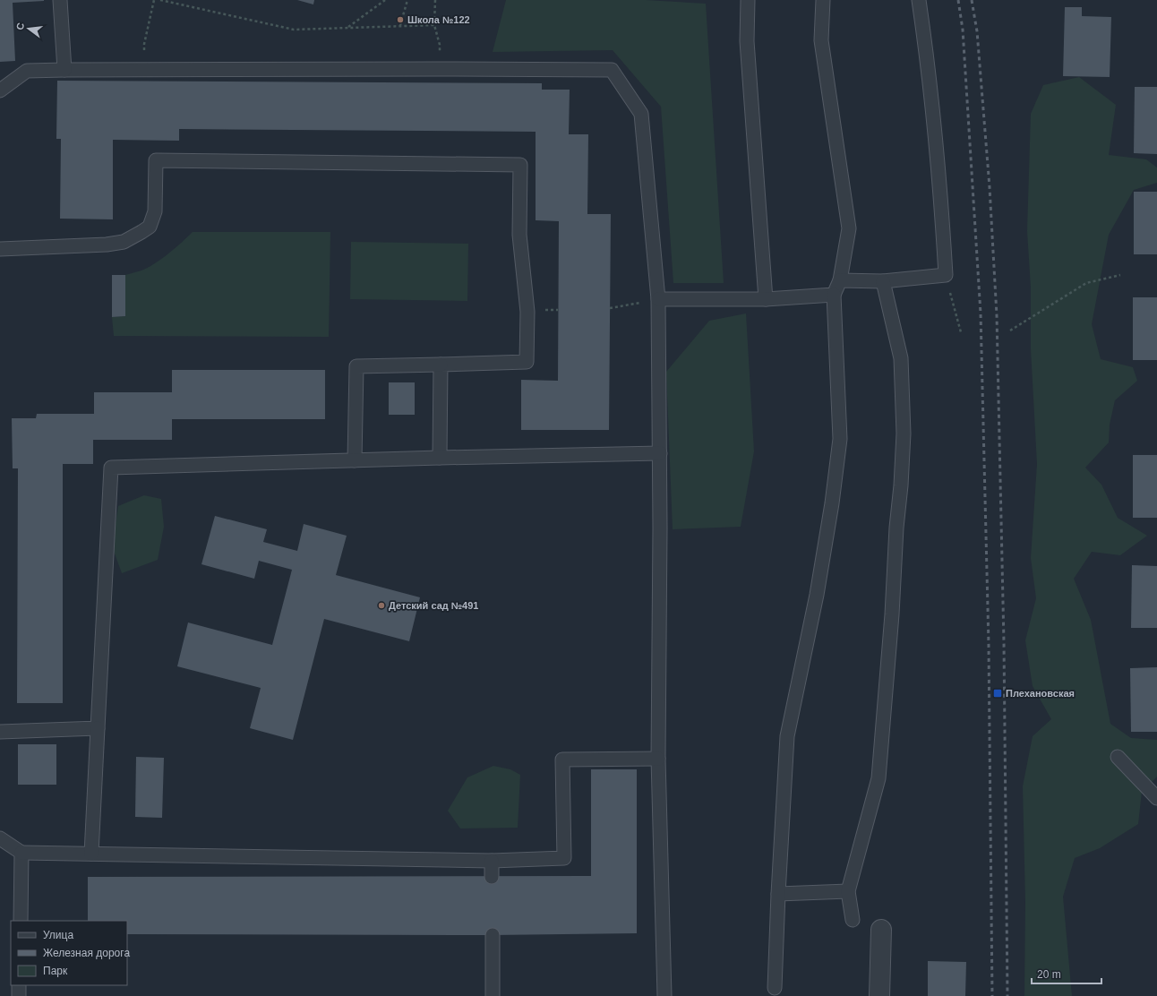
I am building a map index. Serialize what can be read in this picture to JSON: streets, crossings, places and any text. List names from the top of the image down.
{
  "places": {
    "other": ["Школа №122", "Детский сад №491"],
    "transit": ["Плехановская"]
  },
  "legend": ["Улица", "Железная дорога", "Парк"],
  "scale_bar": "20 m",
  "north": "left"
}
